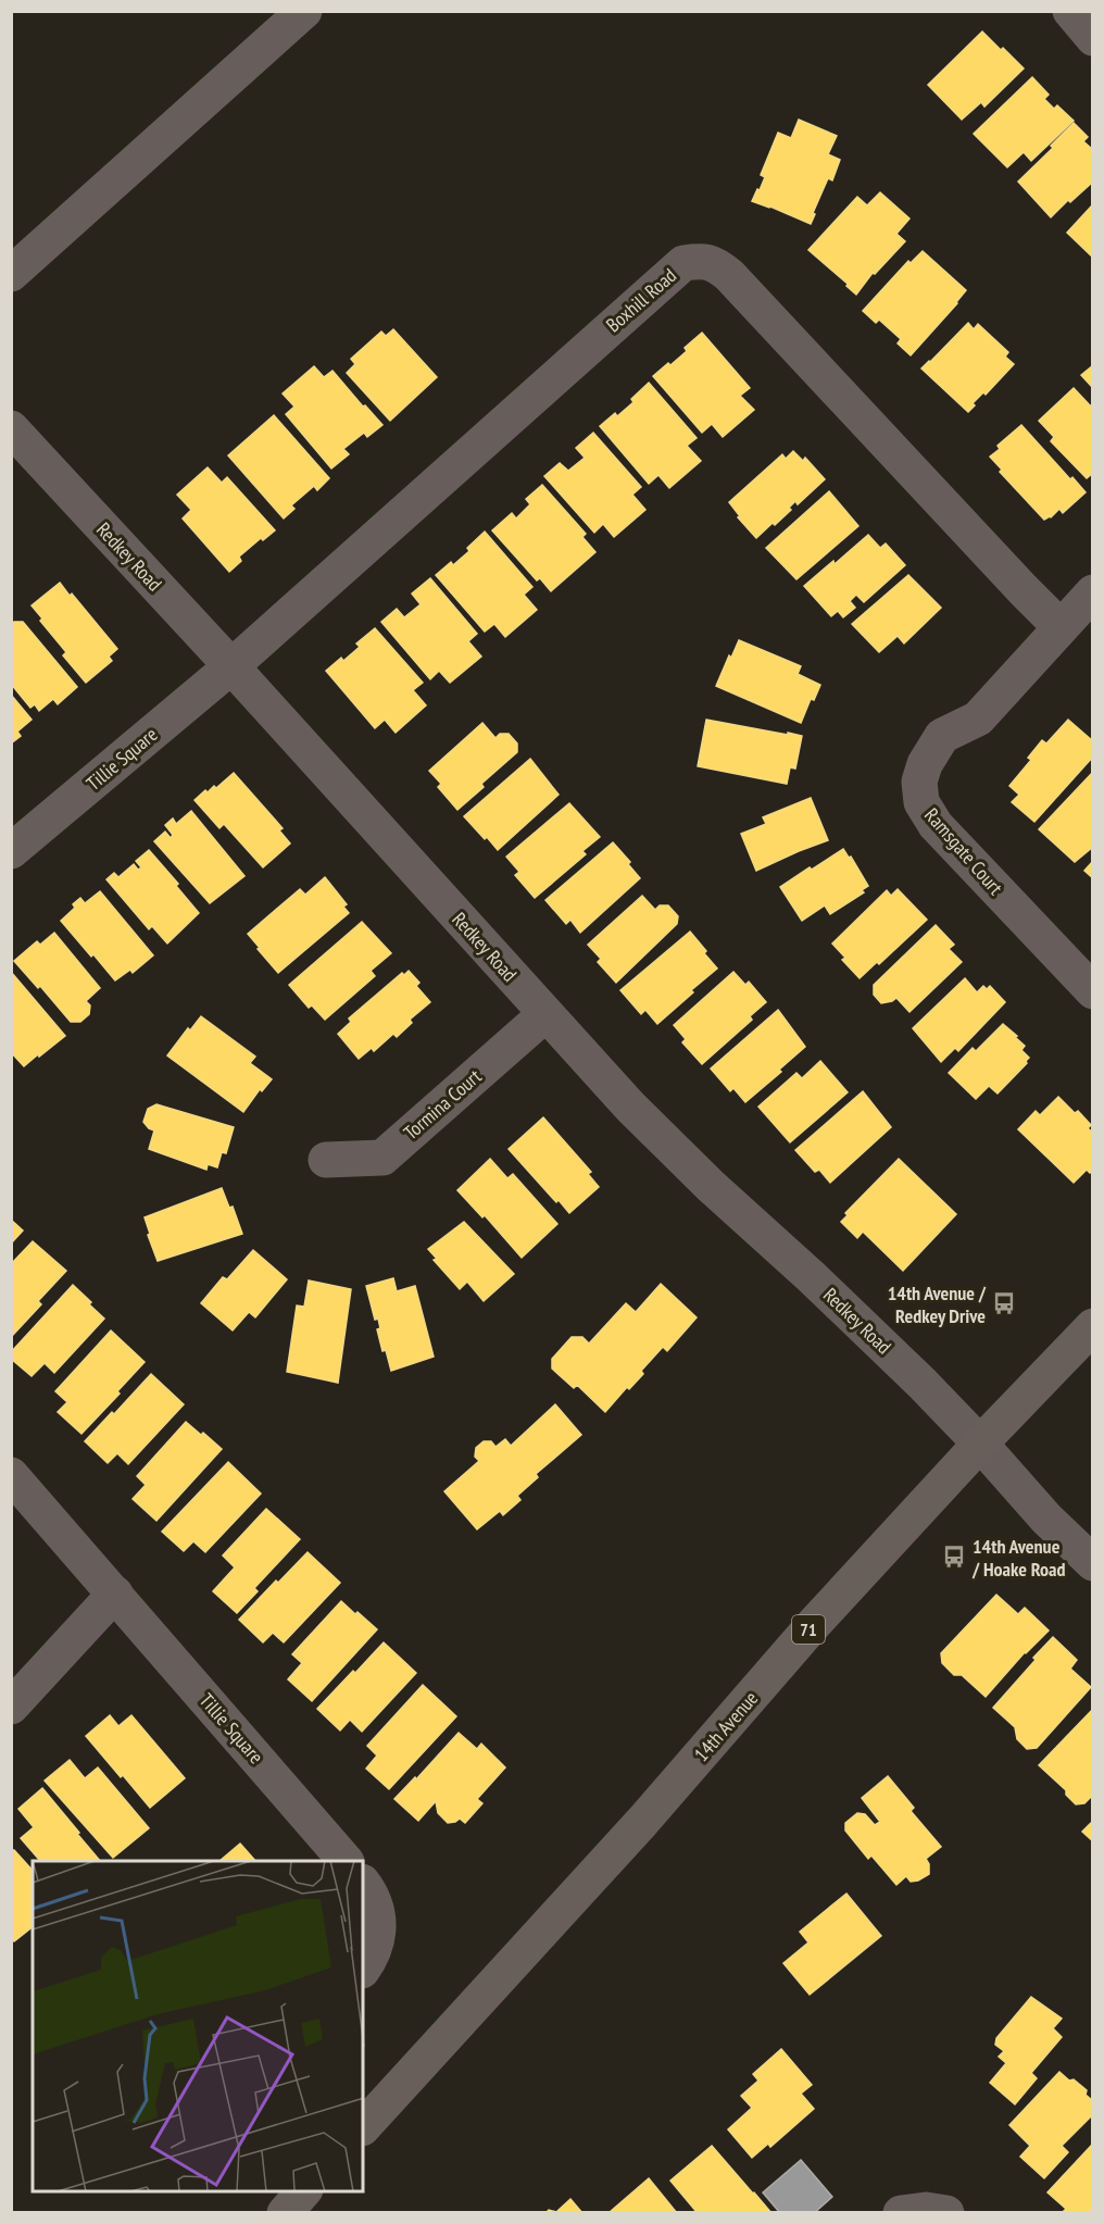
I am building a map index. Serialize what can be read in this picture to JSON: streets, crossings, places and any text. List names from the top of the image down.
{
  "streets": {
    "main road": ["71", "14th Avenue"],
    "street": [
      "Boxhill Road",
      "Redkey Road",
      "Tillie Square",
      "Ramsgate Court",
      "Tormina Court"
    ]
  },
  "crossings": [
    ["Boxhill Road", "Redkey Road"],
    ["Boxhill Road", "Tillie Square"],
    ["Boxhill Road", "Ramsgate Court"],
    ["Redkey Road", "Tillie Square"],
    ["Redkey Road", "Tormina Court"],
    ["Redkey Road", "14th Avenue"]
  ],
  "places": {
    "bus stop": ["14th Avenue / Redkey Drive", "14th Avenue / Hoake Road"]
  }
}
